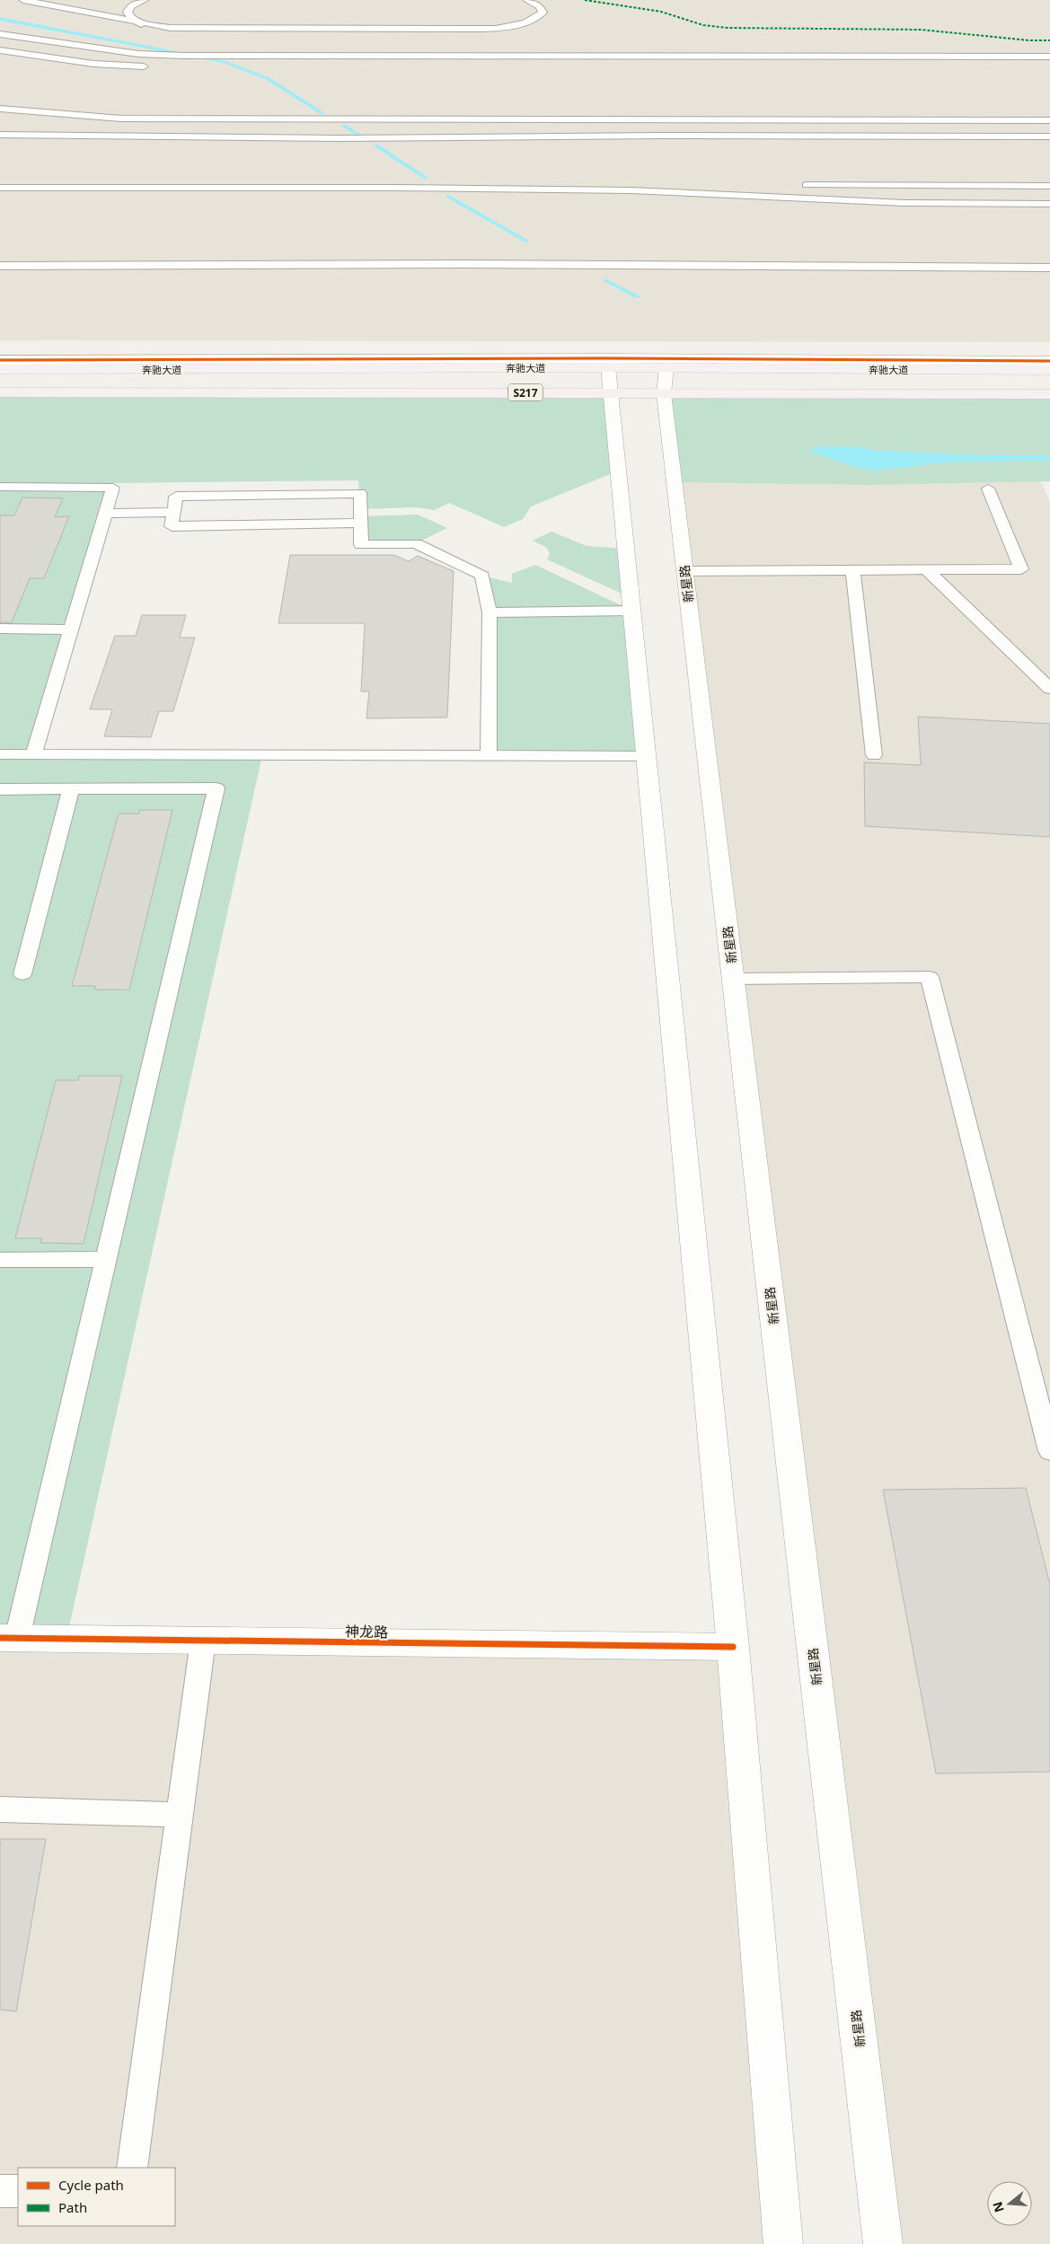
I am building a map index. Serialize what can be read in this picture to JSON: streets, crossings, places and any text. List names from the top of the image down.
{
  "streets": {
    "main road": [
      "奔驰大道",
      "S217",
      "新星路",
      "神龙路"
    ]
  },
  "crossings": [
    ["奔驰大道", "新星路"]
  ],
  "legend": ["Cycle path", "Path"],
  "north": "left"
}
